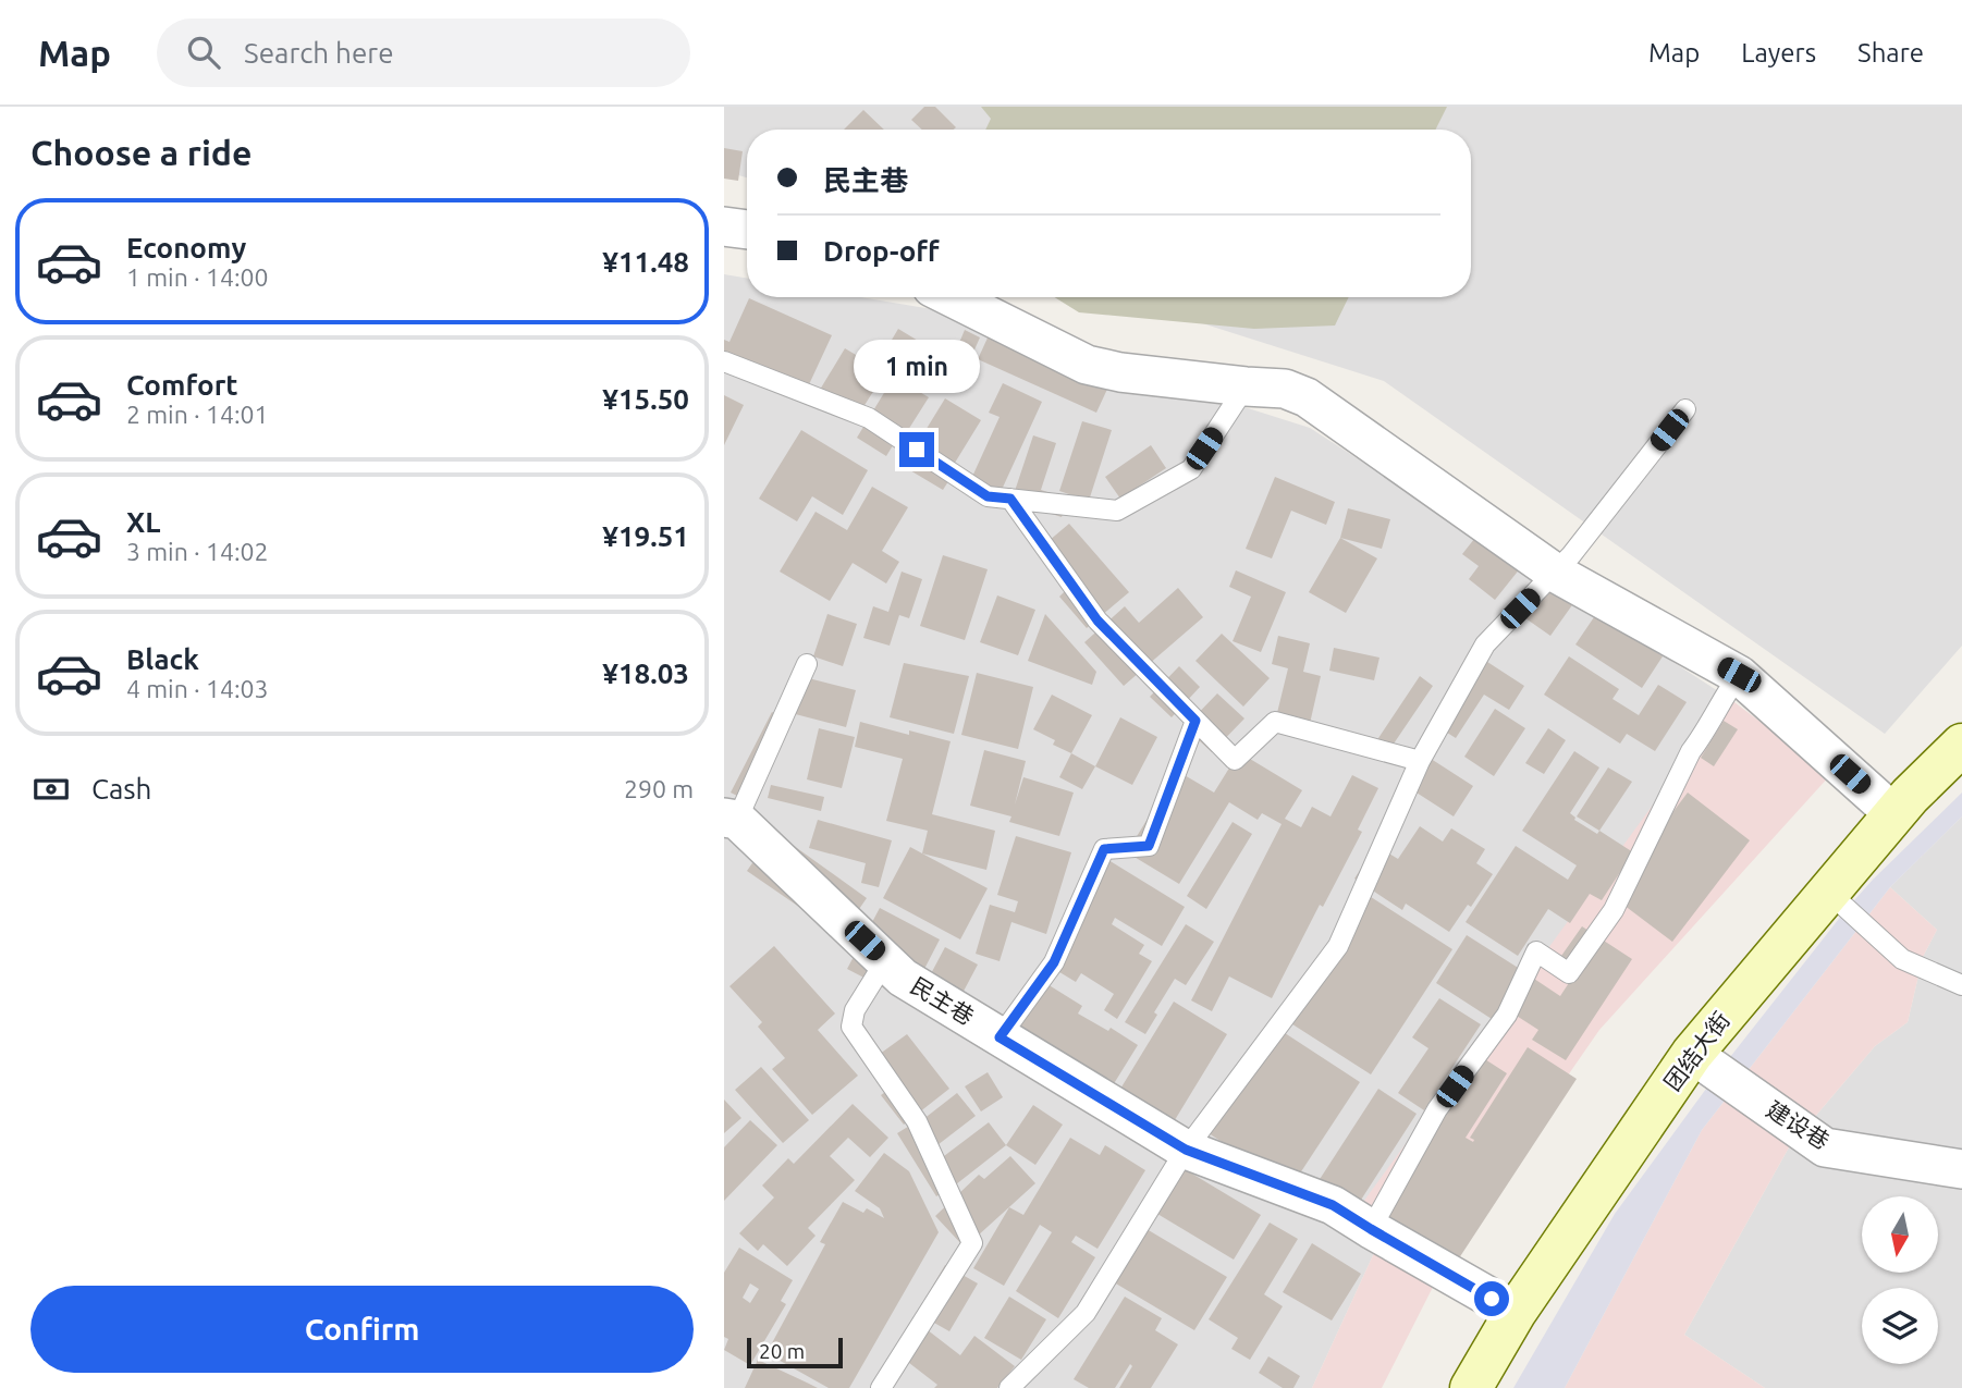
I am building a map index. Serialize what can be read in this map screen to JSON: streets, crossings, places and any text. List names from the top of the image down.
{
  "streets": {
    "main road": ["团结大街"],
    "street": ["民主巷", "建设巷"]
  },
  "crossings": [
    ["民主巷", "团结大街"],
    ["团结大街", "建设巷"]
  ],
  "scale_bar": "20 m",
  "north": "bottom",
  "page": {
    "header": "Map",
    "search": "Search here",
    "nav": ["Map", "Layers", "Share"],
    "heading": "Choose a ride",
    "banner": ["民主巷", "Drop-off"],
    "list": [
      {
        "name": "Economy",
        "note": "1 min · 14:00",
        "value": "¥11.48"
      },
      {
        "name": "Comfort",
        "note": "2 min · 14:01",
        "value": "¥15.50"
      },
      {
        "name": "XL",
        "note": "3 min · 14:02",
        "value": "¥19.51"
      },
      {
        "name": "Black",
        "note": "4 min · 14:03",
        "value": "¥18.03"
      }
    ],
    "bubble": "1 min",
    "pay": ["Cash", "290 m"],
    "buttons": "Confirm",
    "scale": "20 m"
  }
}
